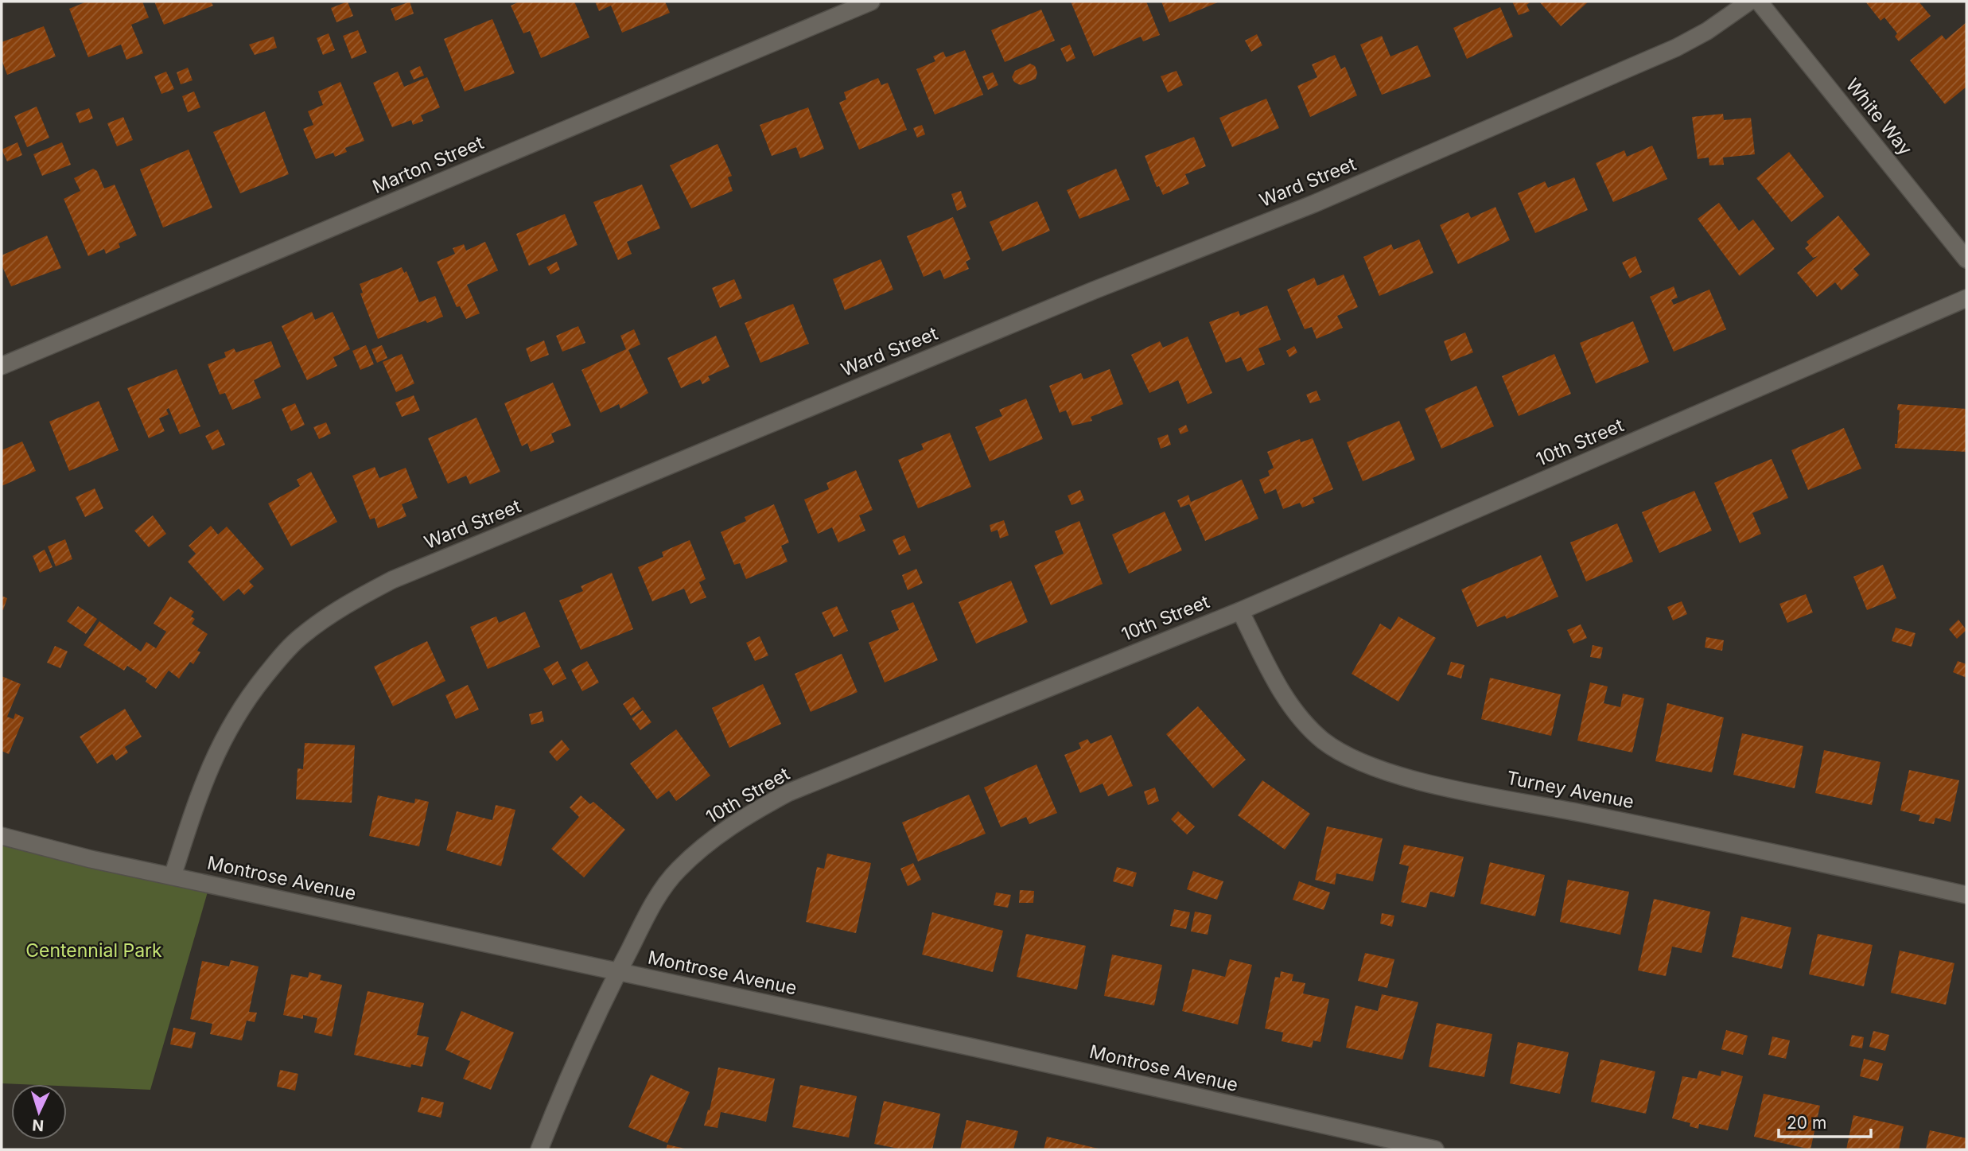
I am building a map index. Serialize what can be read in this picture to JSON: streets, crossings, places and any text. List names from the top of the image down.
{
  "streets": {
    "street": [
      "White Way",
      "Marton Street",
      "Ward Street",
      "10th Street",
      "Turney Avenue",
      "Montrose Avenue"
    ]
  },
  "crossings": [
    ["Ward Street", "Montrose Avenue"],
    ["10th Street", "Turney Avenue"],
    ["10th Street", "Montrose Avenue"]
  ],
  "parks": ["Centennial Park"],
  "scale_bar": "20 m",
  "north": "bottom"
}
